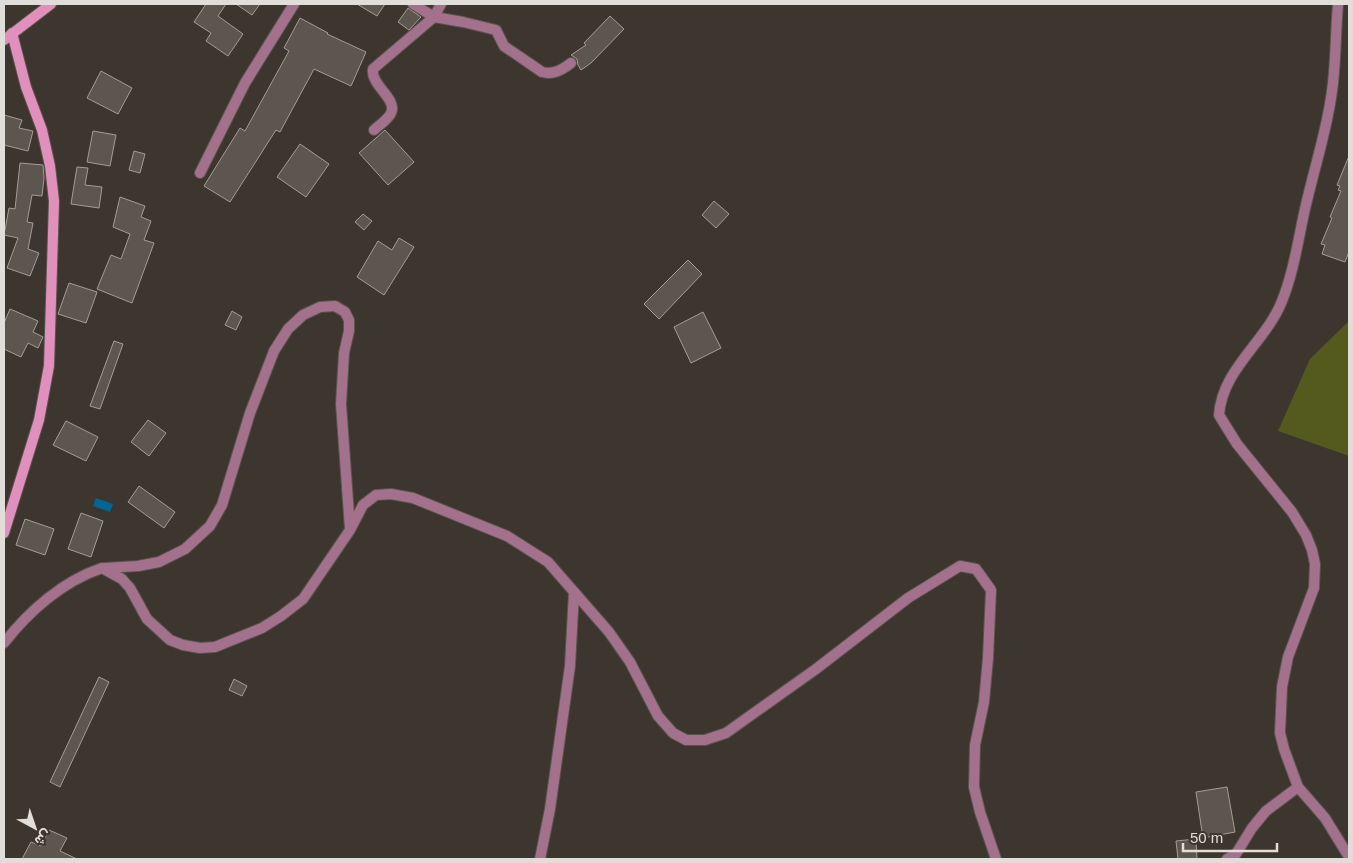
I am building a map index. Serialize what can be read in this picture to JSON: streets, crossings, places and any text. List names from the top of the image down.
{
  "scale_bar": "50 m",
  "north": "bottom right"
}
